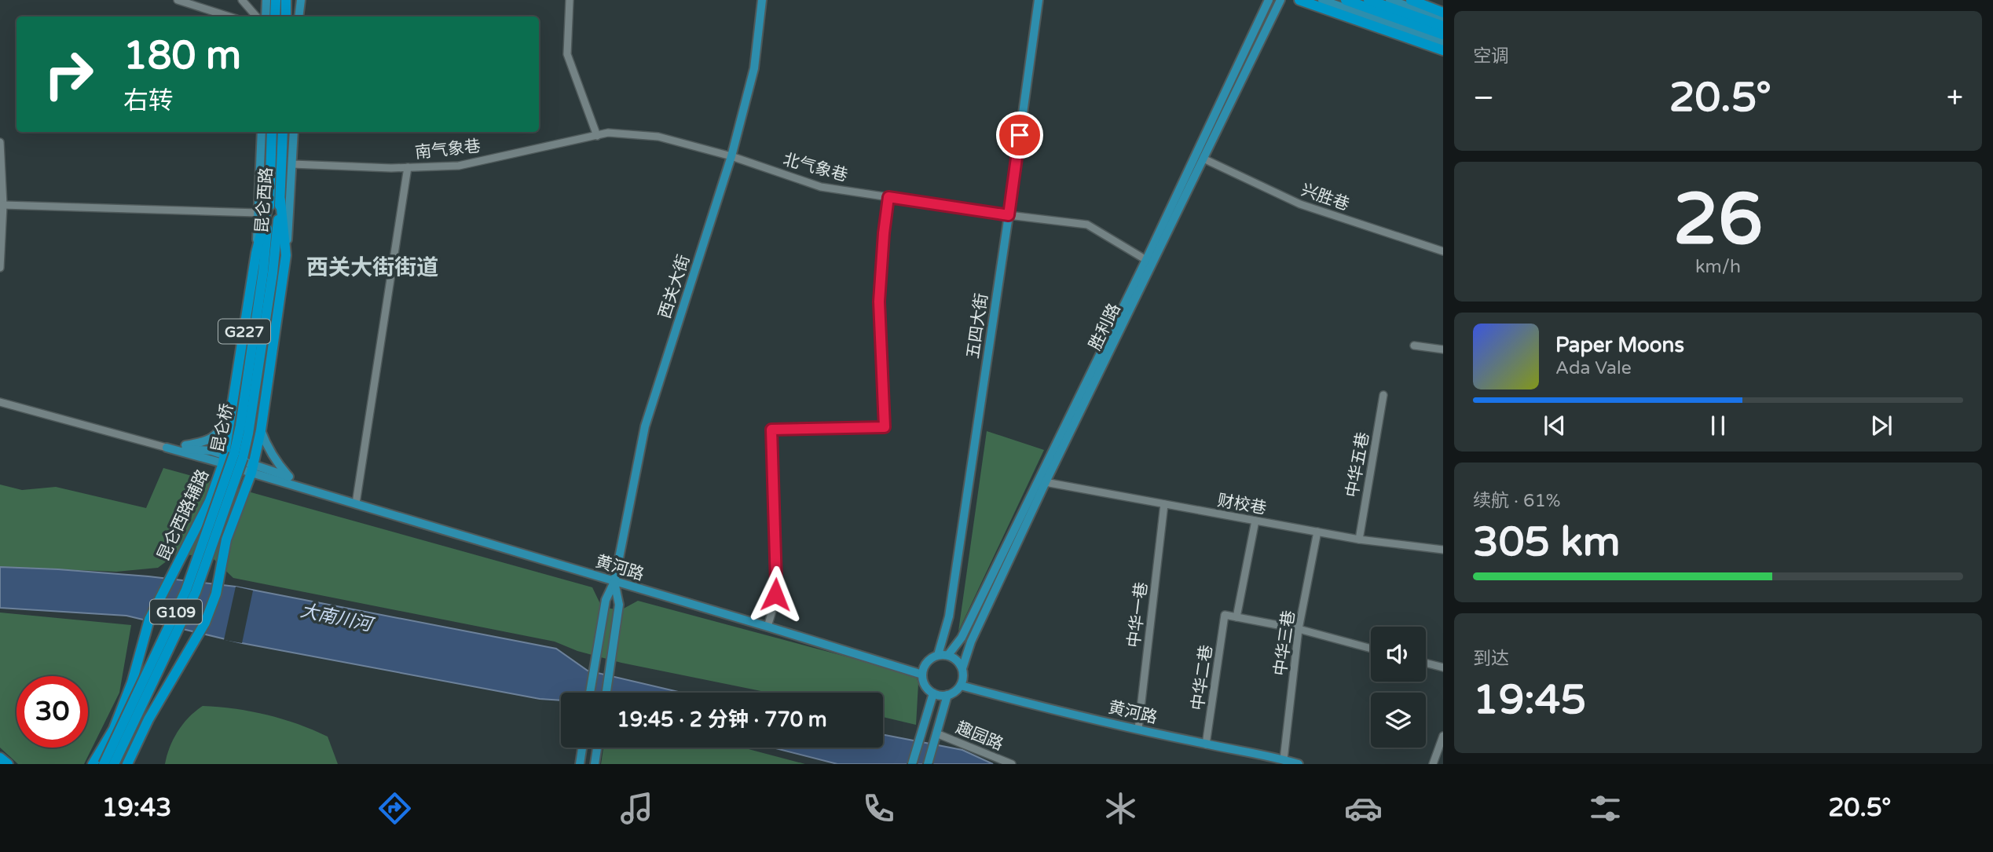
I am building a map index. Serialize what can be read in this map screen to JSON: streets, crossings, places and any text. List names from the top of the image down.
{
  "streets": {
    "highway": [
      "昆仑西路",
      "G227",
      "昆仑桥",
      "昆仑西路辅路",
      "G109"
    ],
    "main road": [
      "西关大街",
      "五四大街",
      "胜利路",
      "黄河路"
    ],
    "street": [
      "南气象巷",
      "北气象巷",
      "兴胜巷",
      "中华五巷",
      "财校巷",
      "中华一巷",
      "中华三巷",
      "中华二巷",
      "趣园路"
    ]
  },
  "crossings": [
    ["南气象巷", "北气象巷"],
    ["南气象巷", "西关大街"],
    ["北气象巷", "西关大街"],
    ["北气象巷", "五四大街"],
    ["北气象巷", "胜利路"],
    ["兴胜巷", "胜利路"],
    ["昆仑西路", "G227"],
    ["昆仑西路", "昆仑桥"],
    ["昆仑西路", "昆仑西路辅路"],
    ["西关大街", "黄河路"],
    ["五四大街", "胜利路"],
    ["五四大街", "黄河路"],
    ["胜利路", "财校巷"],
    ["胜利路", "黄河路"],
    ["G227", "昆仑西路辅路"],
    ["中华五巷", "财校巷"],
    ["财校巷", "中华一巷"],
    ["财校巷", "中华三巷"],
    ["黄河路", "中华一巷"],
    ["黄河路", "中华三巷"],
    ["黄河路", "中华二巷"]
  ],
  "districts": ["西关大街街道"],
  "water": ["大南川河"],
  "page": {
    "tile": [
      "空调",
      ["26", "km/h"],
      ["续航 · 61%", "305 km"],
      ["到达", "19:45"]
    ],
    "turn": ["180 m", "右转"],
    "heat": ["−", "20.5°", "+"],
    "song": ["Paper Moons", "Ada Vale"],
    "limit": "30",
    "trip": "19:45 · 2 分钟 · 770 m",
    "tabs": ["19:43", "20.5°"]
  }
}
